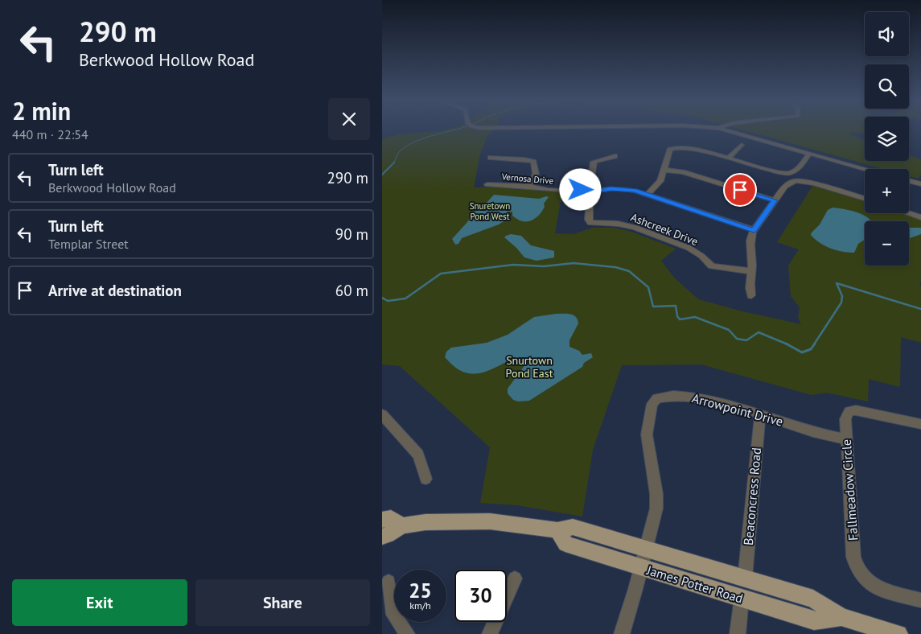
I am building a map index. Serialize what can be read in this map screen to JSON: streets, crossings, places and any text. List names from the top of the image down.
{
  "streets": {
    "main road": ["James Potter Road"],
    "street": [
      "Vernosa Drive",
      "Ashcreek Drive",
      "Arrowpoint Drive",
      "Fallmeadow Circle",
      "Beaconcress Road"
    ]
  },
  "crossings": [
    ["Vernosa Drive", "Ashcreek Drive"],
    ["Arrowpoint Drive", "Fallmeadow Circle"],
    ["Arrowpoint Drive", "Beaconcress Road"],
    ["Arrowpoint Drive", "James Potter Road"],
    ["Beaconcress Road", "James Potter Road"]
  ],
  "parks": ["Snuretown Pond West", "Snurtown Pond East"],
  "page": {
    "turn": ["290 m", "Berkwood Hollow Road"],
    "map_buttons": ["+", "−"],
    "heading": ["2 min", "440 m · 22:54"],
    "list": [
      {
        "name": "Turn left",
        "note": "Berkwood Hollow Road",
        "value": "290 m"
      },
      {
        "name": "Turn left",
        "note": "Templar Street",
        "value": "90 m"
      },
      {
        "name": "Arrive at destination",
        "value": "60 m"
      }
    ],
    "speed": "25 km/h",
    "limit": "30",
    "buttons": ["Exit", "Share"]
  }
}
